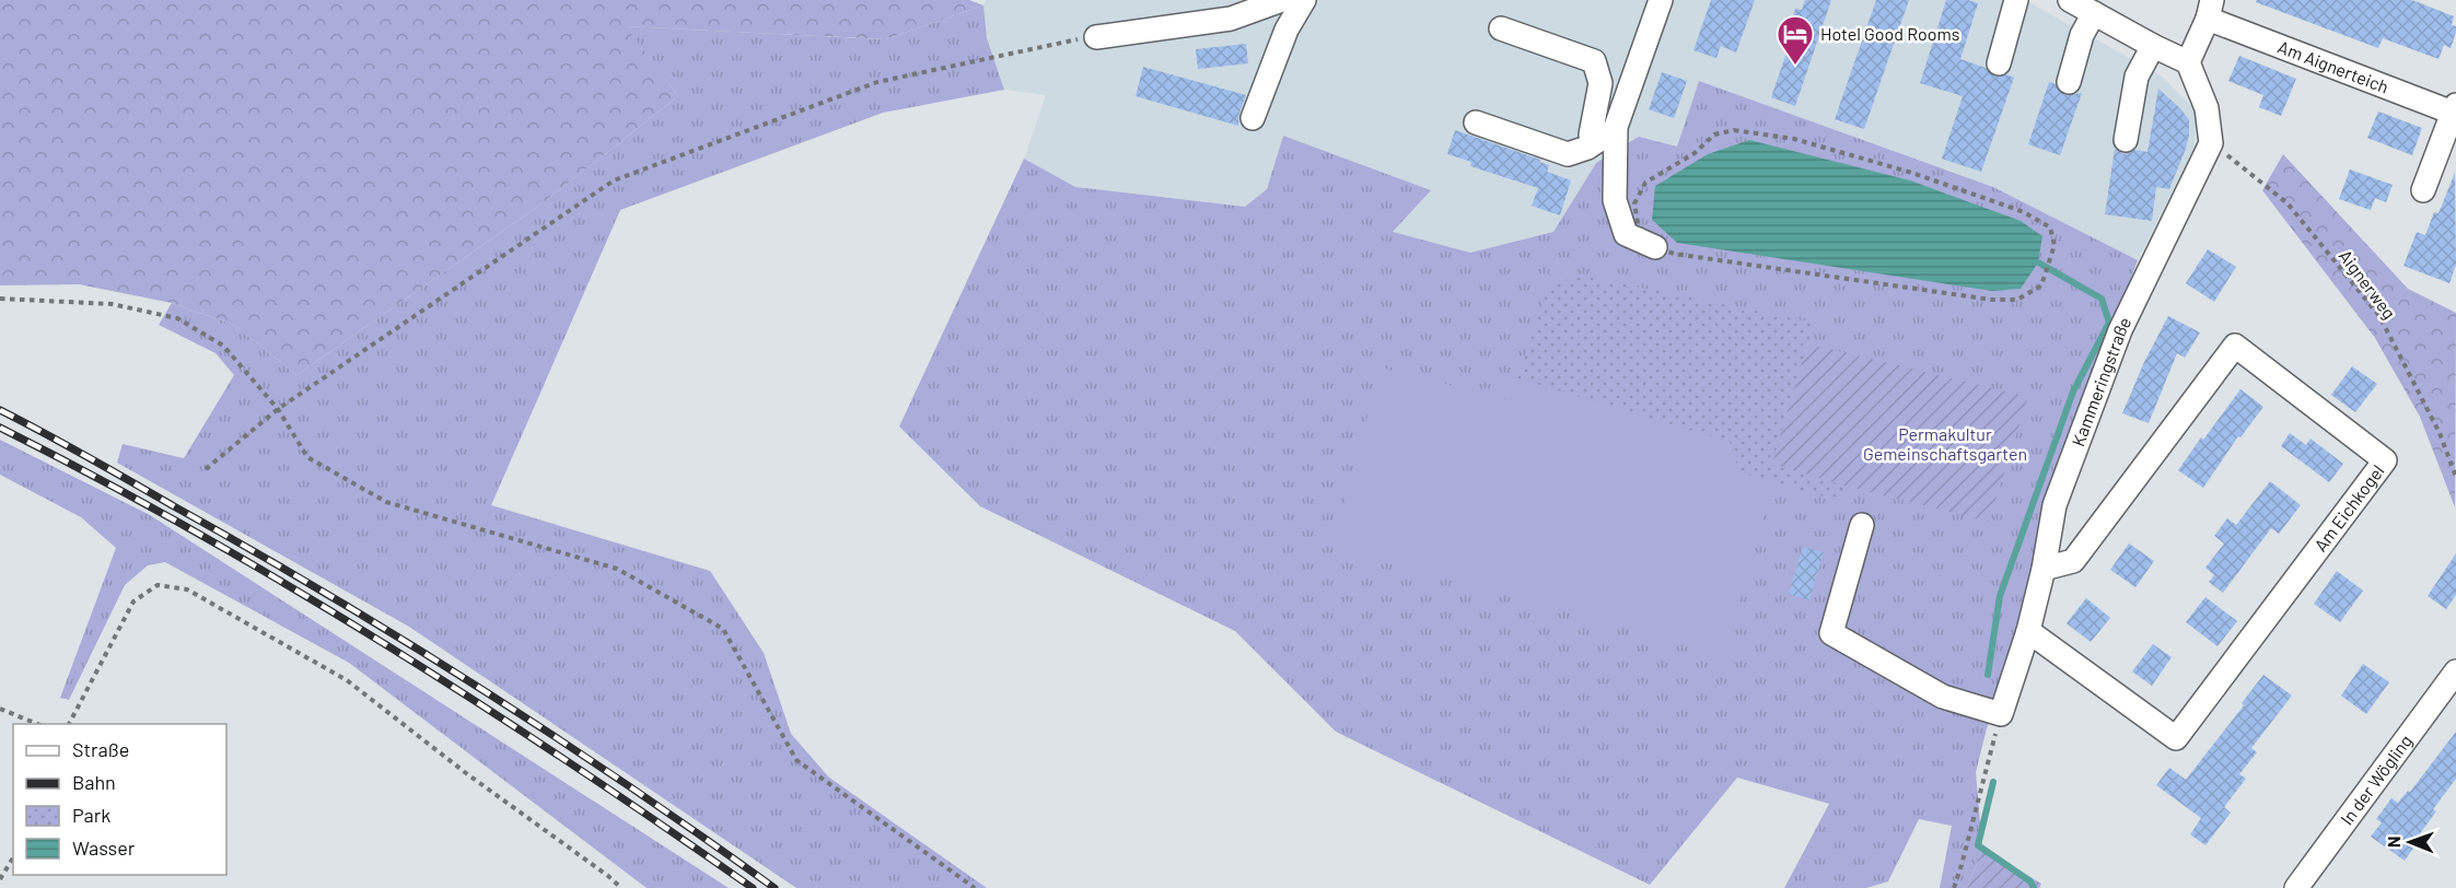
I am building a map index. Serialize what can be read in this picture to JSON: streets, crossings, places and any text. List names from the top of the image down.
{
  "streets": {
    "street": [
      "Am Aignerteich",
      "Kammeringstraße",
      "Am Eichkogel",
      "In der Wögling"
    ],
    "path": ["Aignerweg"]
  },
  "crossings": [
    ["Aignerweg", "Kammeringstraße"],
    ["Kammeringstraße", "Am Eichkogel"]
  ],
  "parks": ["Permakultur Gemeinschaftsgarten"],
  "places": {
    "hotel": ["Hotel Good Rooms"]
  },
  "legend": [
    "Straße",
    "Bahn",
    "Park",
    "Wasser"
  ],
  "north": "left"
}
